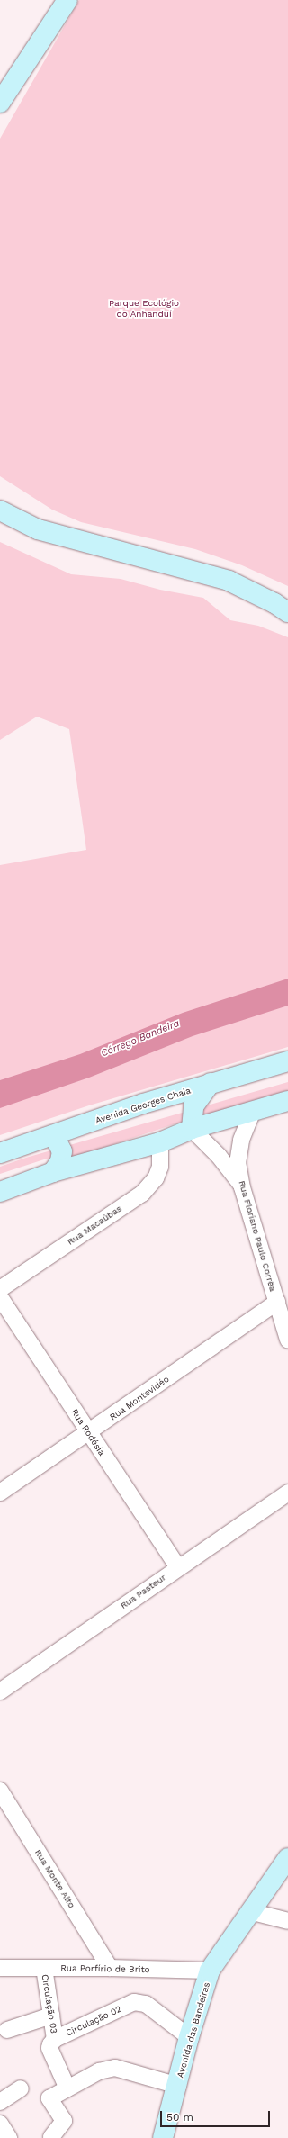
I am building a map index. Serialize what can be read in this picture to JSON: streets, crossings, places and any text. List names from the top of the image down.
{
  "streets": {
    "street": [
      "Avenida Georges Chaia",
      "Rua Macaúbas",
      "Rua Floriano Paulo Corrêa",
      "Rua Montevidéo",
      "Rua Rodésia",
      "Rua Pasteur",
      "Rua Monte Alto",
      "Rua Porfírio de Brito",
      "Circulação 03",
      "Circulação 02",
      "Avenida das Bandeiras"
    ]
  },
  "crossings": [
    ["Rua Floriano Paulo Corrêa", "Rua Montevidéo"],
    ["Rua Montevidéo", "Rua Rodésia"],
    ["Rua Rodésia", "Rua Pasteur"],
    ["Rua Monte Alto", "Rua Porfírio de Brito"],
    ["Rua Porfírio de Brito", "Circulação 03"],
    ["Rua Porfírio de Brito", "Avenida das Bandeiras"],
    ["Circulação 03", "Circulação 02"],
    ["Circulação 02", "Avenida das Bandeiras"]
  ],
  "water": ["Córrego Bandeira"],
  "parks": ["Parque Ecológio do Anhanduí"],
  "scale_bar": "50 m"
}
